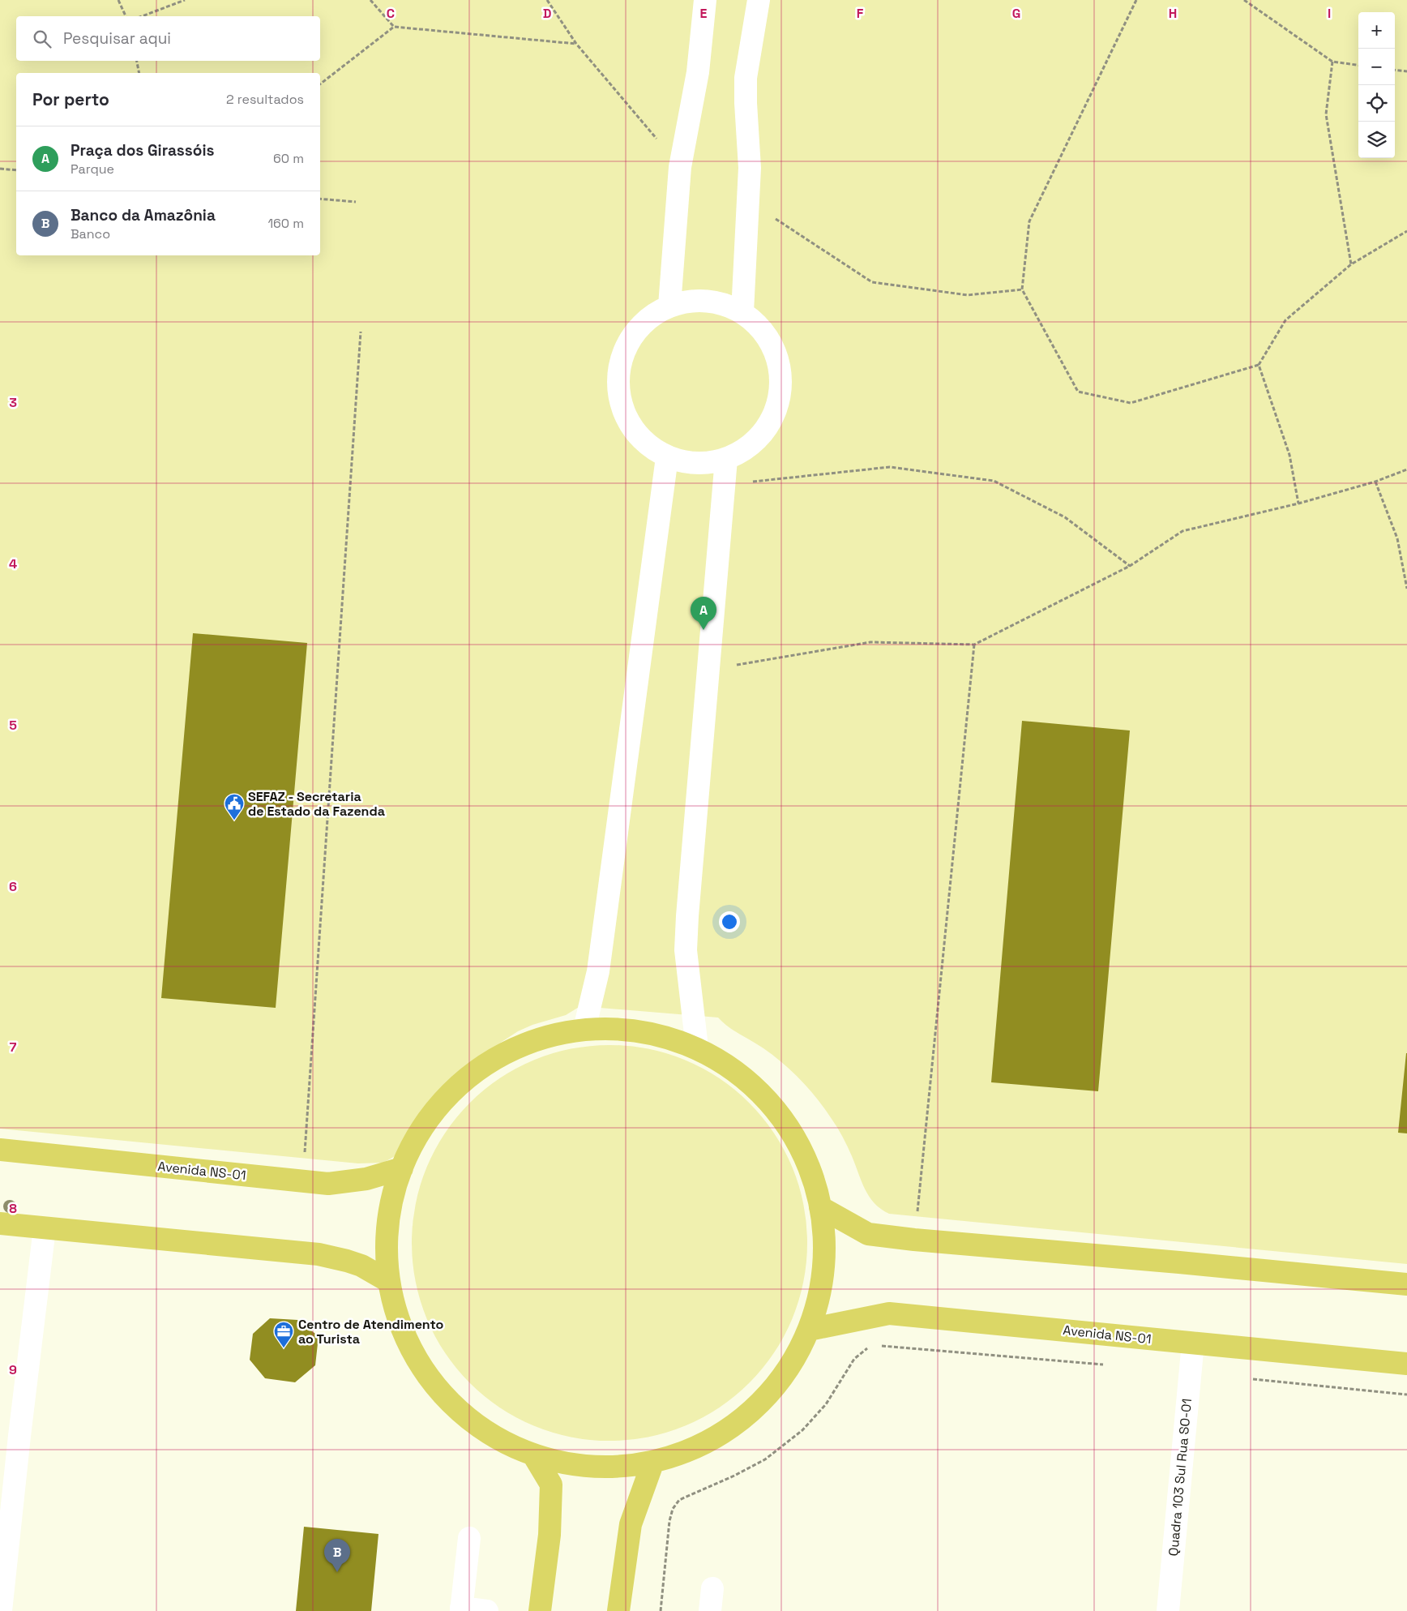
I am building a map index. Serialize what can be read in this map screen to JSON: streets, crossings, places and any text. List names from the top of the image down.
{
  "streets": {
    "main road": ["Avenida NS-01"],
    "street": ["Quadra 103 Sul Rua SO-01"]
  },
  "crossings": [
    ["Avenida NS-01", "Quadra 103 Sul Rua SO-01"]
  ],
  "places": {
    "public building": ["SEFAZ - Secretaria de Estado da Fazenda"],
    "office": ["Centro de Atendimento ao Turista"]
  },
  "page": {
    "map_buttons": ["+", "−"],
    "search": "Pesquisar aqui",
    "heading": ["Por perto", "2 resultados"],
    "list": [
      {
        "mark": "A",
        "name": "Praça dos Girassóis",
        "note": "Parque",
        "value": "60 m"
      },
      {
        "mark": "B",
        "name": "Banco da Amazônia",
        "note": "Banco",
        "value": "160 m"
      }
    ],
    "pins": ["A", "B"]
  },
  "grid": {
    "columns": [
      "C",
      "D",
      "E",
      "F",
      "G",
      "H",
      "I"
    ],
    "rows": [
      "3",
      "4",
      "5",
      "6",
      "7",
      "8",
      "9"
    ]
  }
}
